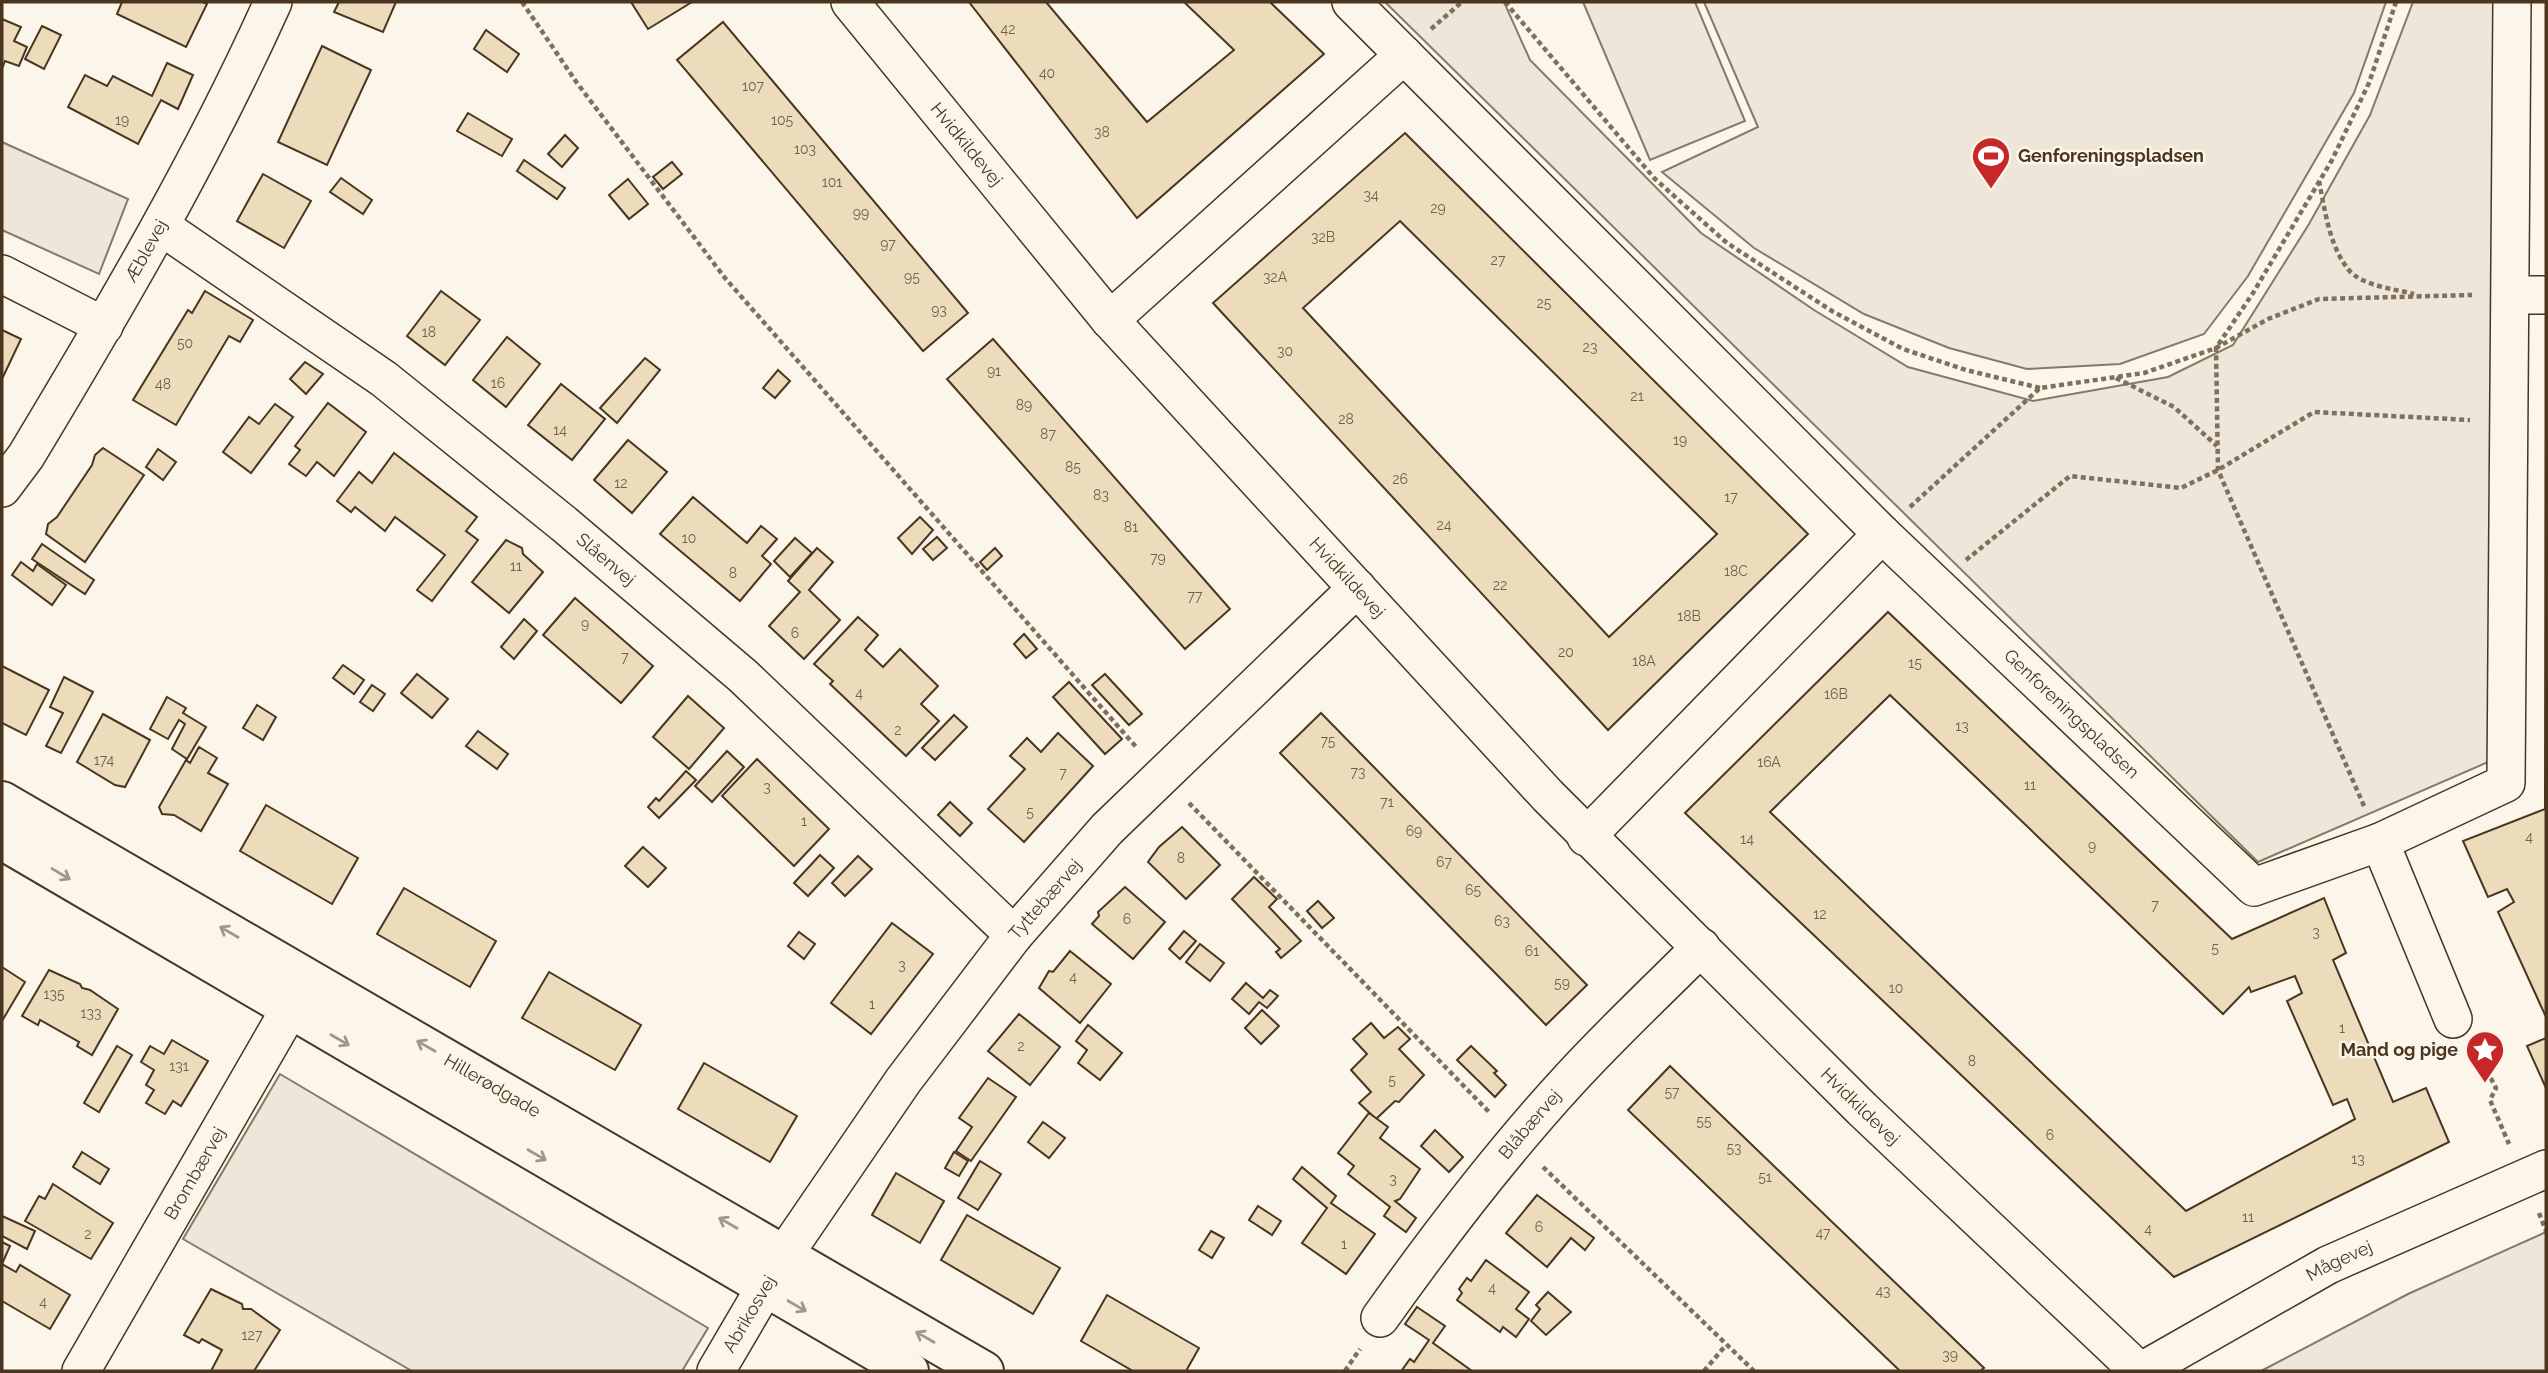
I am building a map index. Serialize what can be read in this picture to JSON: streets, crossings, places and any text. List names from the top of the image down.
{
  "streets": {
    "street": [
      "Hvidkildevej",
      "Æblevej",
      "Slåenvej",
      "Genforeningspladsen",
      "Tyttebærvej",
      "Hillerødgade",
      "Blåbærvej",
      "Brombærvej",
      "Mågevej",
      "Abrikosvej"
    ]
  },
  "crossings": [
    ["Hvidkildevej", "Tyttebærvej"],
    ["Hvidkildevej", "Blåbærvej"],
    ["Hvidkildevej", "Mågevej"],
    ["Æblevej", "Slåenvej"],
    ["Slåenvej", "Tyttebærvej"],
    ["Tyttebærvej", "Hillerødgade"],
    ["Tyttebærvej", "Abrikosvej"],
    ["Hillerødgade", "Brombærvej"],
    ["Hillerødgade", "Abrikosvej"]
  ],
  "places": {
    "sports": ["Genforeningspladsen"],
    "place": ["Mand og pige"]
  },
  "house_numbers": [
    "42",
    "40",
    "107",
    "19",
    "105",
    "38",
    "103",
    "101",
    "34",
    "29",
    "99",
    "32B",
    "97",
    "27",
    "95",
    "32A",
    "25",
    "93",
    "18",
    "50",
    "23",
    "30",
    "91",
    "16",
    "48",
    "21",
    "89",
    "28",
    "14",
    "87",
    "19",
    "85",
    "26",
    "12",
    "83",
    "17",
    "24",
    "81",
    "10",
    "79",
    "11",
    "18C",
    "8",
    "22",
    "77",
    "18B",
    "9",
    "6",
    "20",
    "7",
    "18A",
    "15",
    "4",
    "16B",
    "13",
    "2",
    "75",
    "174",
    "16A",
    "73",
    "7",
    "11",
    "3",
    "71",
    "5",
    "1",
    "69",
    "4",
    "14",
    "9",
    "8",
    "67",
    "65",
    "7",
    "12",
    "6",
    "63",
    "3",
    "5",
    "61",
    "3",
    "4",
    "59",
    "10",
    "135",
    "1",
    "133",
    "1",
    "2",
    "8",
    "131",
    "5",
    "57",
    "55",
    "6",
    "53",
    "13",
    "51",
    "3",
    "11",
    "6",
    "4",
    "47",
    "2",
    "1",
    "4",
    "43",
    "4",
    "127",
    "39"
  ]
}
